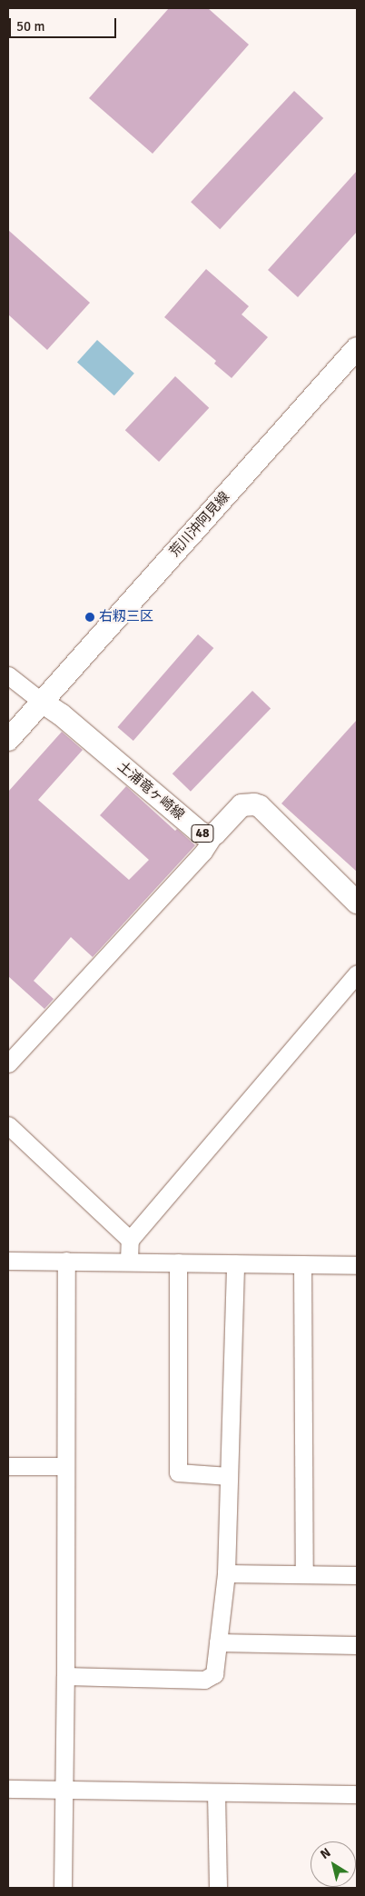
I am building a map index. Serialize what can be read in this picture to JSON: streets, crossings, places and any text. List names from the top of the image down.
{
  "streets": {
    "main road": ["荒川沖阿見線", "土浦竜ヶ崎線", "48"]
  },
  "crossings": [
    ["荒川沖阿見線", "土浦竜ヶ崎線"],
    ["土浦竜ヶ崎線", "48"]
  ],
  "places": ["右籾三区"],
  "scale_bar": "50 m",
  "north": "top left"
}
